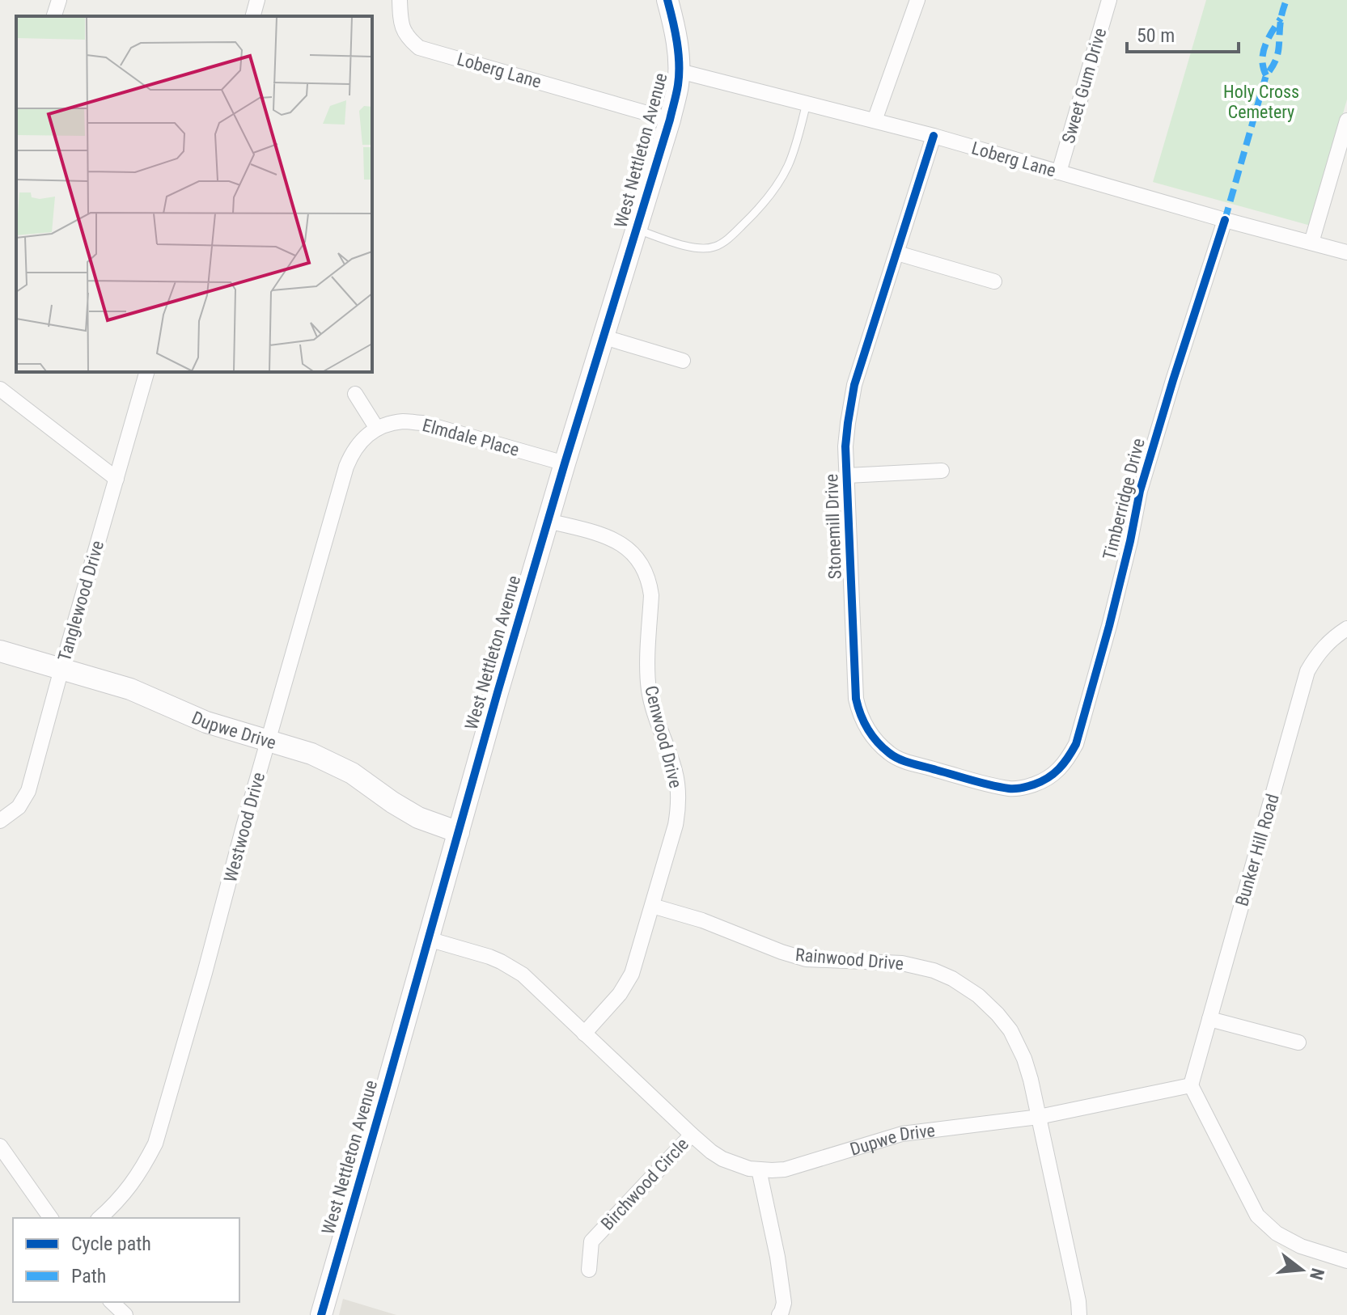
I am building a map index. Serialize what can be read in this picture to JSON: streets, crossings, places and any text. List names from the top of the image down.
{
  "streets": {
    "street": [
      "Loberg Lane",
      "Sweet Gum Drive",
      "West Nettleton Avenue",
      "Elmdale Place",
      "Timberridge Drive",
      "Stonemill Drive",
      "Tanglewood Drive",
      "Dupwe Drive",
      "Cenwood Drive",
      "Westwood Drive",
      "Bunker Hill Road",
      "Rainwood Drive",
      "Birchwood Circle"
    ]
  },
  "crossings": [
    ["Loberg Lane", "Sweet Gum Drive"],
    ["Loberg Lane", "West Nettleton Avenue"],
    ["Loberg Lane", "Timberridge Drive"],
    ["Loberg Lane", "Stonemill Drive"],
    ["West Nettleton Avenue", "Elmdale Place"],
    ["West Nettleton Avenue", "Dupwe Drive"],
    ["West Nettleton Avenue", "Cenwood Drive"],
    ["Elmdale Place", "Westwood Drive"],
    ["Timberridge Drive", "Stonemill Drive"],
    ["Tanglewood Drive", "Dupwe Drive"],
    ["Dupwe Drive", "Cenwood Drive"],
    ["Dupwe Drive", "Westwood Drive"],
    ["Dupwe Drive", "Bunker Hill Road"],
    ["Dupwe Drive", "Rainwood Drive"],
    ["Dupwe Drive", "Birchwood Circle"],
    ["Cenwood Drive", "Rainwood Drive"]
  ],
  "parks": ["Holy Cross Cemetery"],
  "legend": ["Cycle path", "Path"],
  "scale_bar": "50 m",
  "north": "right"
}
